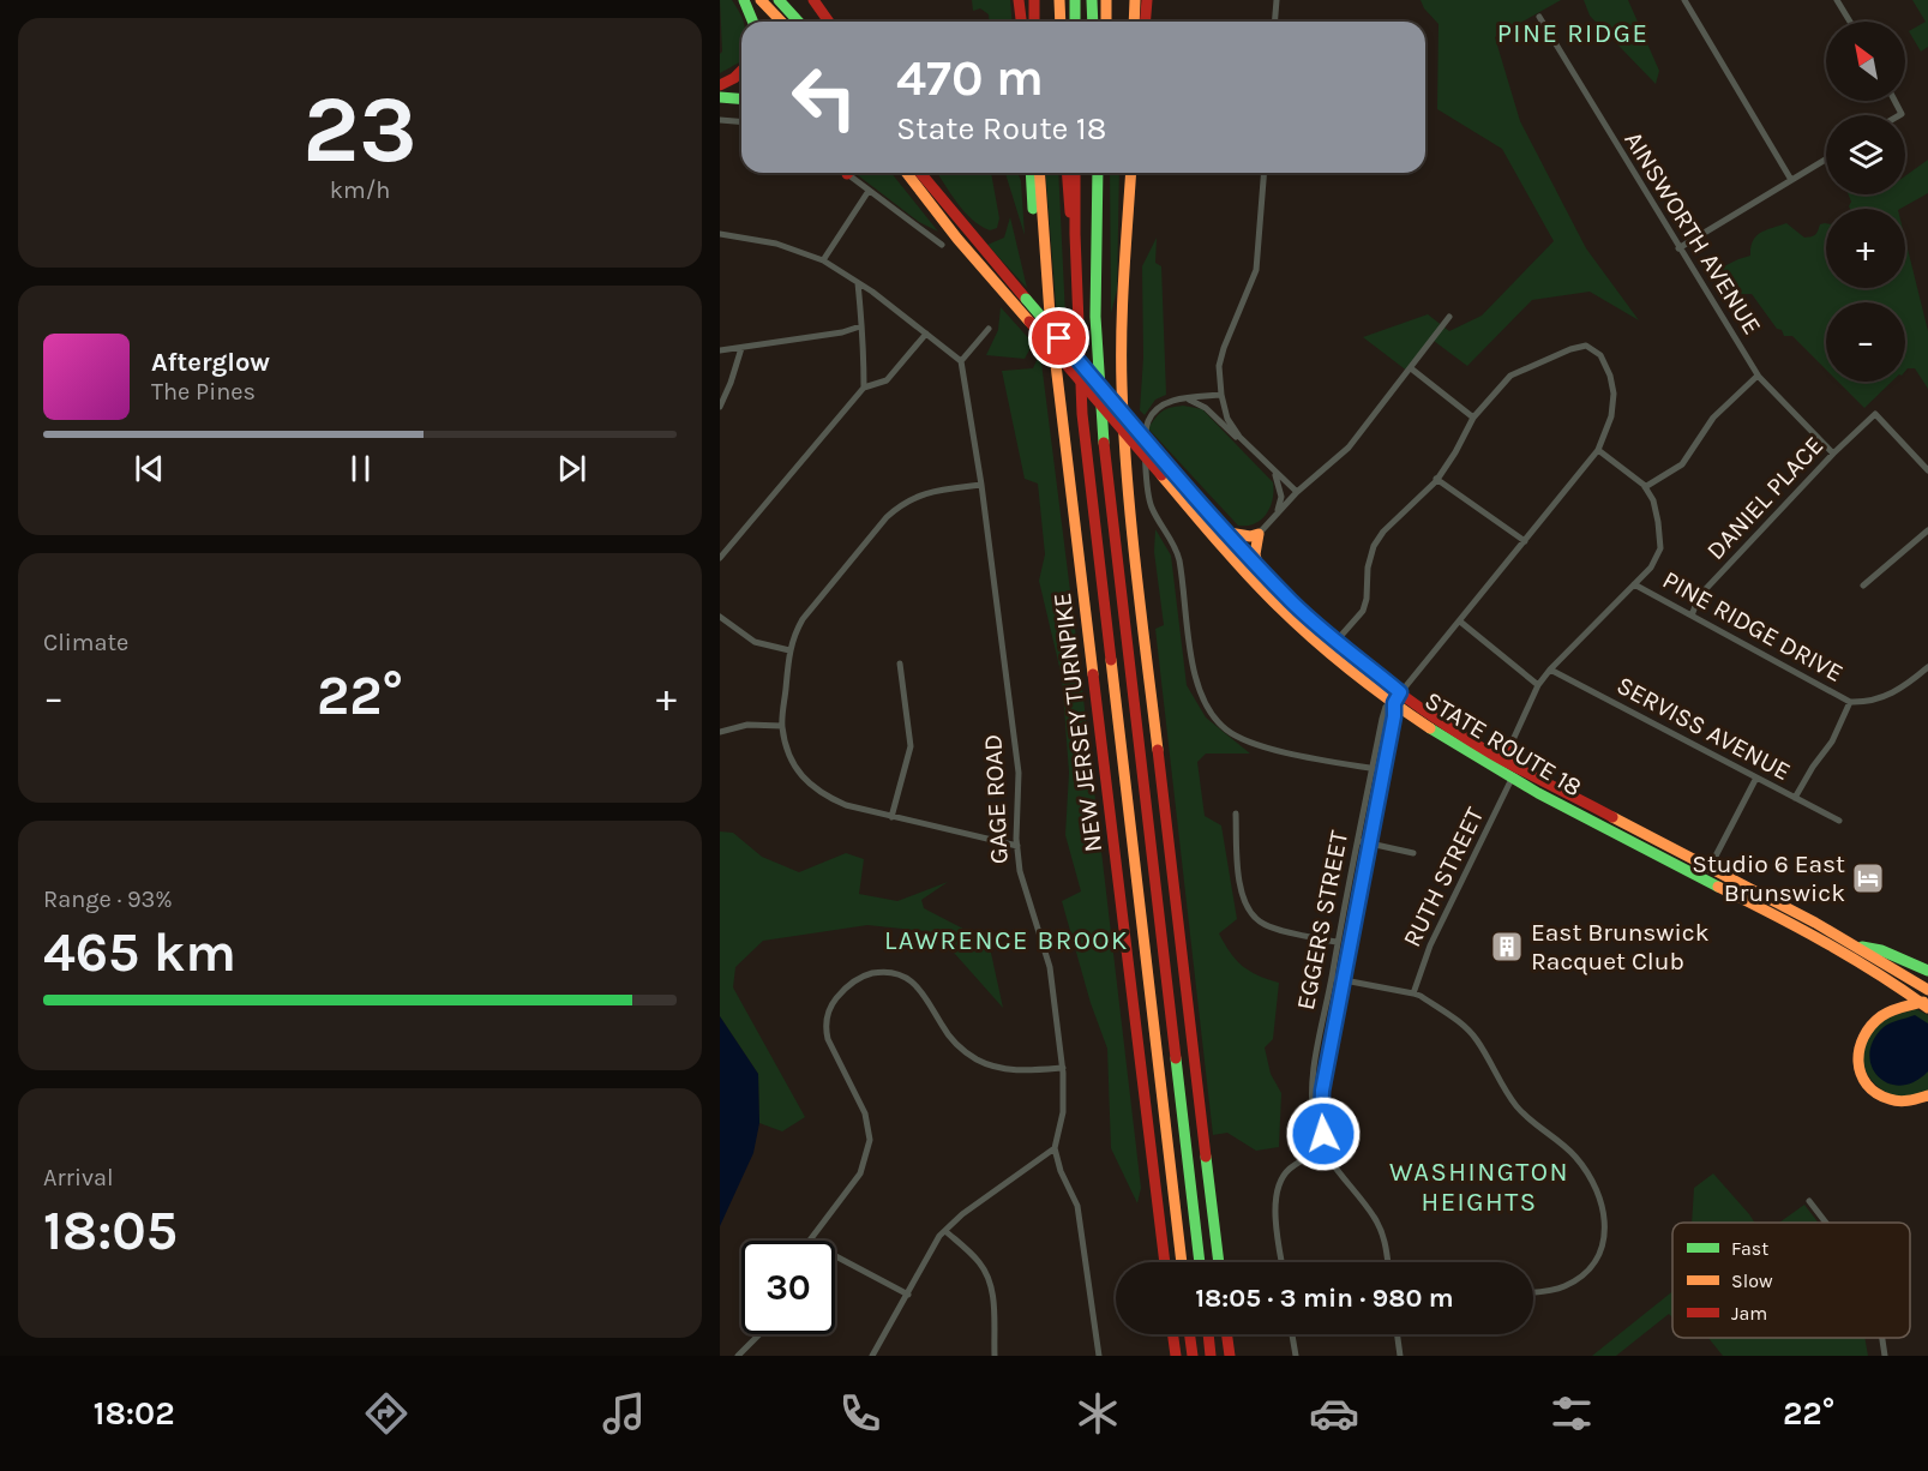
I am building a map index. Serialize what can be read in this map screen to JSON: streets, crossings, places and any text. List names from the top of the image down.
{
  "streets": {
    "highway": ["NEW JERSEY TURNPIKE", "STATE ROUTE 18"],
    "street": [
      "AINSWORTH AVENUE",
      "DANIEL PLACE",
      "PINE RIDGE DRIVE",
      "SERVISS AVENUE",
      "GAGE ROAD",
      "RUTH STREET",
      "EGGERS STREET"
    ]
  },
  "crossings": [
    ["AINSWORTH AVENUE", "DANIEL PLACE"],
    ["DANIEL PLACE", "PINE RIDGE DRIVE"],
    ["STATE ROUTE 18", "RUTH STREET"],
    ["STATE ROUTE 18", "EGGERS STREET"]
  ],
  "districts": ["PINE RIDGE", "LAWRENCE BROOK", "WASHINGTON HEIGHTS"],
  "places": {
    "hotel": ["Studio 6 East Brunswick"],
    "building": ["East Brunswick Racquet Club"]
  },
  "legend": ["Fast", "Slow", "Jam"],
  "north": "top left",
  "page": {
    "tile": [
      ["23", "km/h"],
      "Climate",
      ["Range · 93%", "465 km"],
      ["Arrival", "18:05"]
    ],
    "map_buttons": ["+", "−"],
    "turn": ["470 m", "State Route 18"],
    "song": ["Afterglow", "The Pines"],
    "heat": ["−", "22°", "+"],
    "limit": "30",
    "trip": "18:05 · 3 min · 980 m",
    "tabs": ["18:02", "22°"]
  }
}
